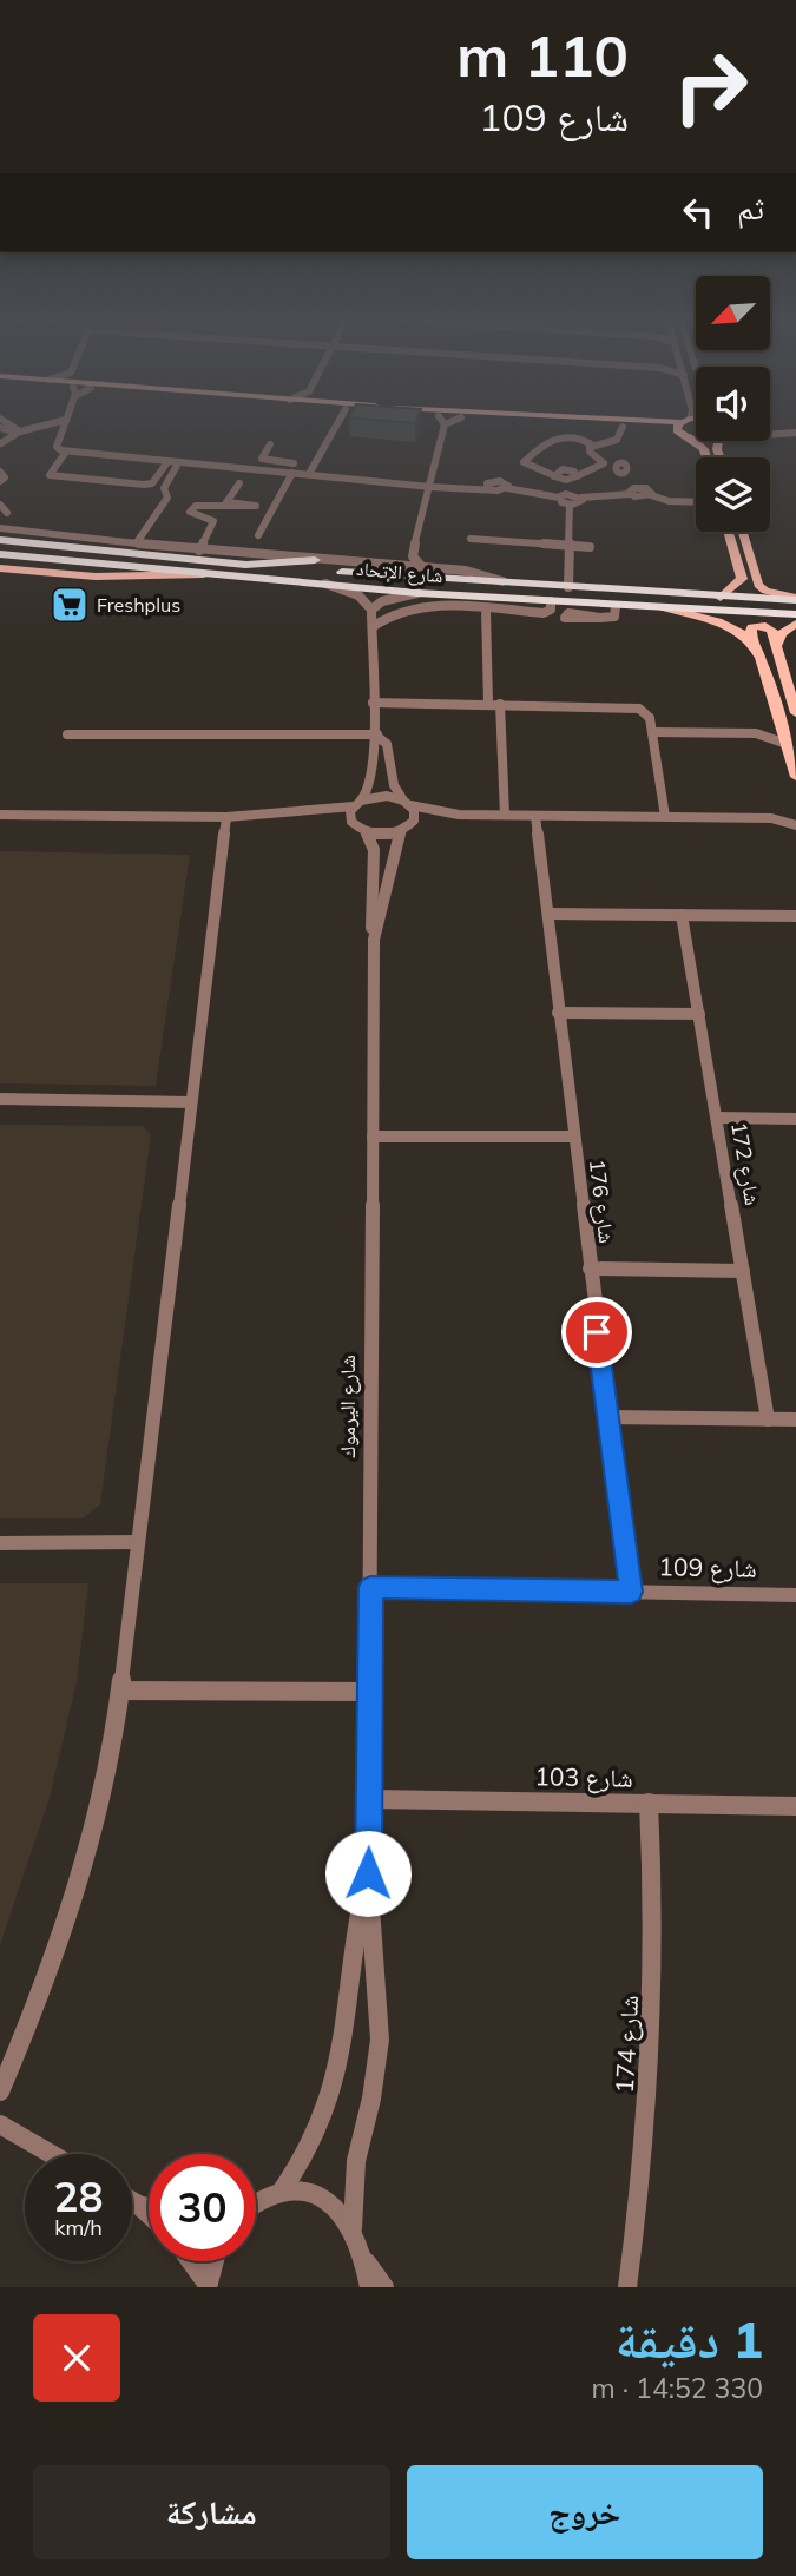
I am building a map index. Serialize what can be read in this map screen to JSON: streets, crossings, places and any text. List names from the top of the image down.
{
  "streets": {
    "highway": ["شارع الإتحاد"],
    "street": [
      "شارع 172",
      "شارع 176",
      "شارع اليرموك",
      "شارع 109",
      "شارع 103",
      "شارع 174"
    ]
  },
  "crossings": [
    ["شارع 176", "شارع 109"],
    ["شارع اليرموك", "شارع 109"],
    ["شارع اليرموك", "شارع 103"],
    ["شارع 103", "شارع 174"]
  ],
  "places": {
    "supermarket": ["Freshplus"]
  },
  "north": "bottom left",
  "page": {
    "turn": ["110 m", "شارع 109"],
    "then": "ثم",
    "speed": "28 km/h",
    "limit": "30",
    "heading": ["1 دقيقة", "330 m · 14:52"],
    "buttons": ["خروج", "مشاركة"]
  }
}
